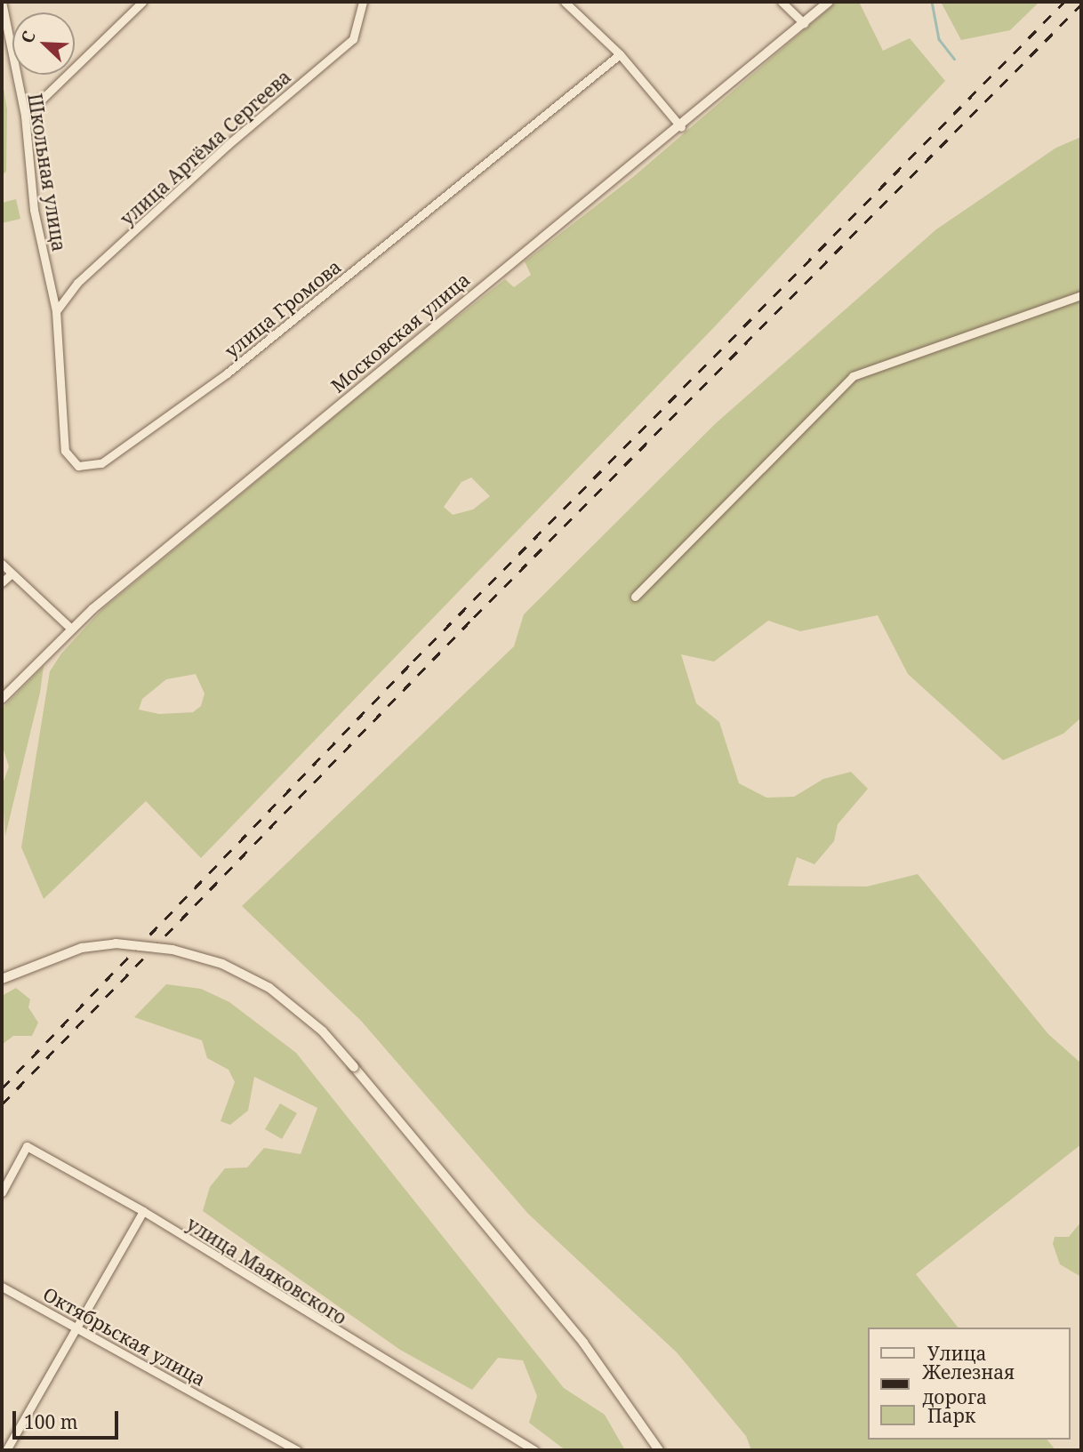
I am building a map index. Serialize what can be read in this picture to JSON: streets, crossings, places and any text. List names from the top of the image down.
{
  "streets": {
    "street": [
      "улица Артёма Сергеева",
      "Школьная улица",
      "улица Громова",
      "Московская улица",
      "улица Маяковского",
      "Октябрьская улица"
    ]
  },
  "crossings": [
    ["улица Артёма Сергеева", "Школьная улица"],
    ["улица Артёма Сергеева", "улица Громова"],
    ["Школьная улица", "улица Громова"]
  ],
  "legend": ["Улица", "Железная дорога", "Парк"],
  "scale_bar": "100 m",
  "north": "top left"
}
